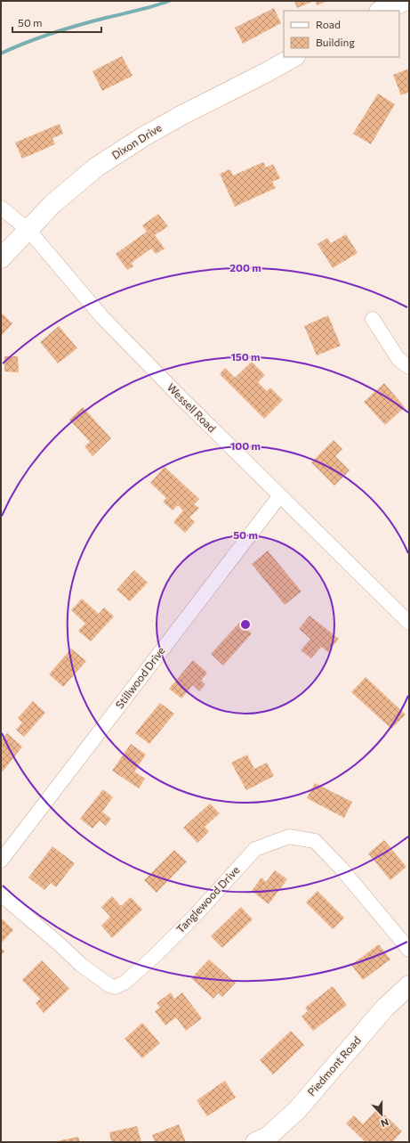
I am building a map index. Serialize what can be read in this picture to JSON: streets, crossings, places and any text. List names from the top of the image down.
{
  "streets": {
    "street": [
      "Dixon Drive",
      "Wessell Road",
      "Stillwood Drive",
      "Tanglewood Drive",
      "Piedmont Road"
    ]
  },
  "crossings": [
    ["Dixon Drive", "Wessell Road"],
    ["Wessell Road", "Stillwood Drive"]
  ],
  "legend": ["Road", "Building"],
  "scale_bar": "50 m",
  "north": "bottom",
  "rings": [
    "200 m",
    "150 m",
    "100 m",
    "50 m"
  ]
}
